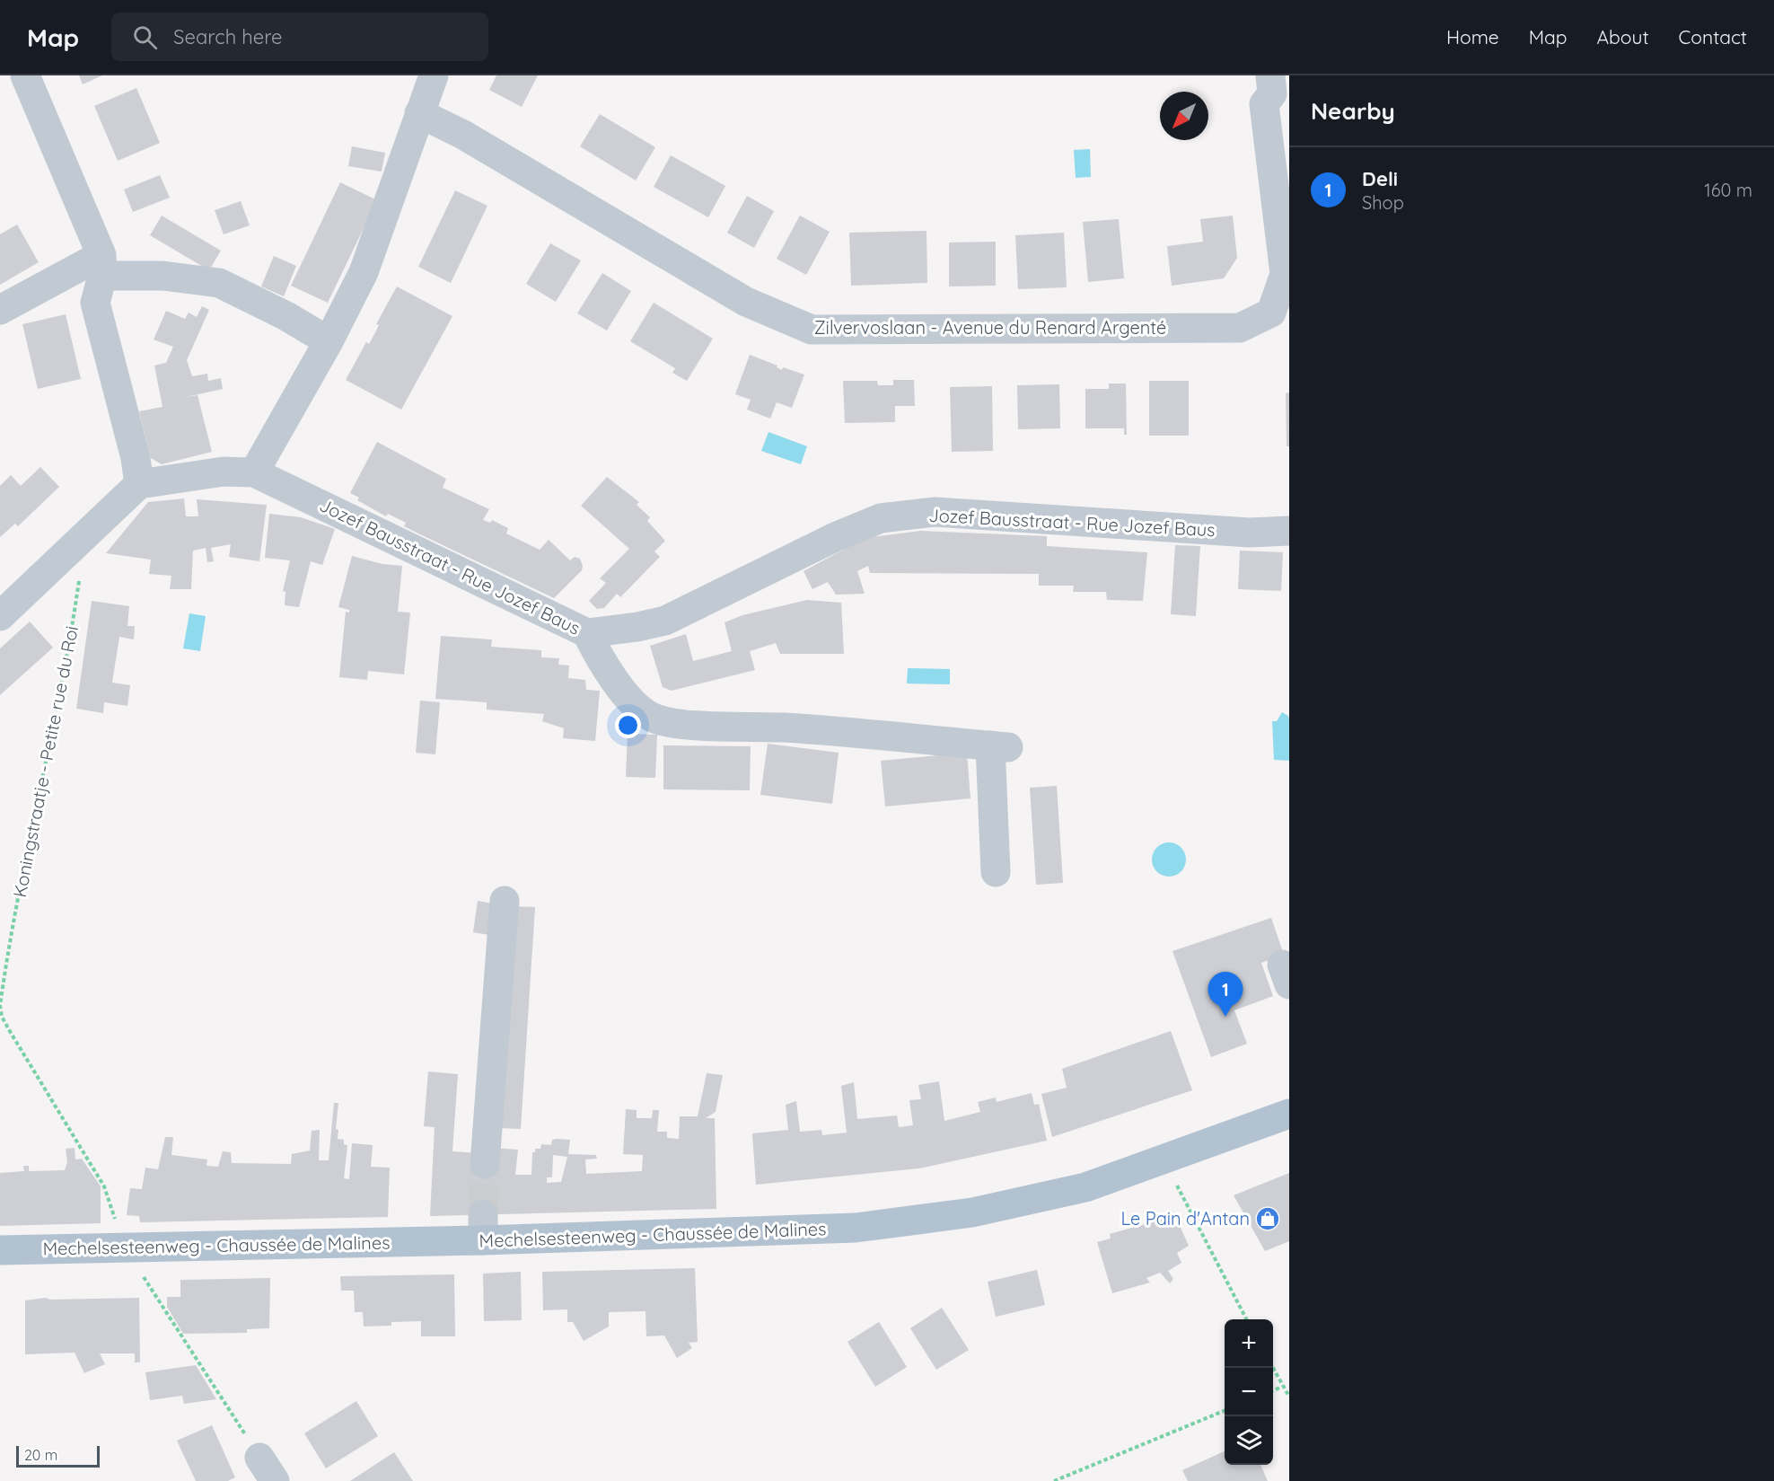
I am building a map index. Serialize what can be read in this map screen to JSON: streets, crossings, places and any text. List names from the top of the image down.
{
  "streets": {
    "main road": ["Mechelsesteenweg - Chaussée de Malines"],
    "street": ["Zilvervoslaan - Avenue du Renard Argenté", "Jozef Bausstraat - Rue Jozef Baus"],
    "path": ["Koningstraatje - Petite rue du Roi"]
  },
  "crossings": [
    ["Koningstraatje - Petite rue du Roi", "Mechelsesteenweg - Chaussée de Malines"]
  ],
  "places": {
    "shop": ["Le Pain d'Antan"]
  },
  "scale_bar": "20 m",
  "north": "bottom left",
  "page": {
    "header": "Map",
    "search": "Search here",
    "nav": [
      "Home",
      "Map",
      "About",
      "Contact"
    ],
    "heading": "Nearby",
    "list": [
      {
        "mark": "1",
        "name": "Deli",
        "note": "Shop",
        "value": "160 m"
      }
    ],
    "pins": "1",
    "map_buttons": ["+", "−"],
    "scale": "20 m"
  }
}
